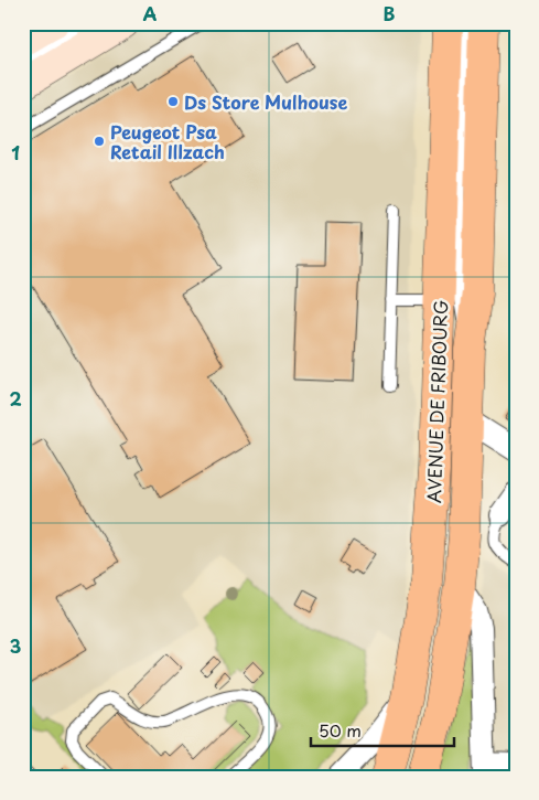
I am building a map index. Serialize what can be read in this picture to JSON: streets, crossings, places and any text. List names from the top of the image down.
{
  "streets": {
    "main road": ["AVENUE DE FRIBOURG"]
  },
  "places": ["Ds Store Mulhouse", "Peugeot Psa Retail Illzach"],
  "scale_bar": "50 m",
  "grid": {
    "columns": ["A", "B"],
    "rows": ["1", "2", "3"]
  }
}
